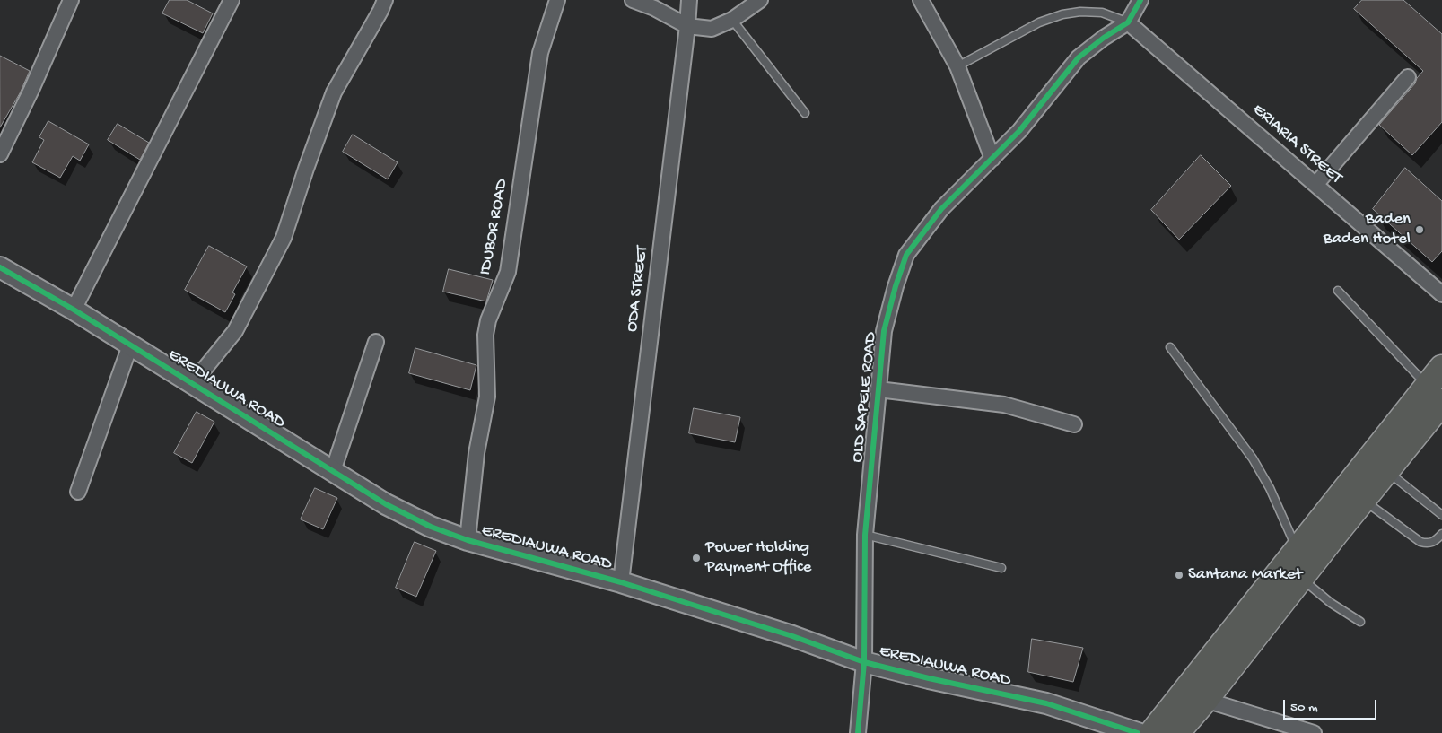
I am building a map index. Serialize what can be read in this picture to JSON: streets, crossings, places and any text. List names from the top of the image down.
{
  "streets": {
    "street": [
      "ERIARIA STREET",
      "IDUBOR ROAD",
      "ODA STREET",
      "EREDIAUWA ROAD",
      "OLD SAPELE ROAD"
    ]
  },
  "crossings": [
    ["ERIARIA STREET", "OLD SAPELE ROAD"],
    ["IDUBOR ROAD", "EREDIAUWA ROAD"],
    ["ODA STREET", "EREDIAUWA ROAD"],
    ["EREDIAUWA ROAD", "OLD SAPELE ROAD"]
  ],
  "places": ["Baden Baden Hotel", "Power Holding Payment Office", "Santana Market"],
  "scale_bar": "50 m"
}
